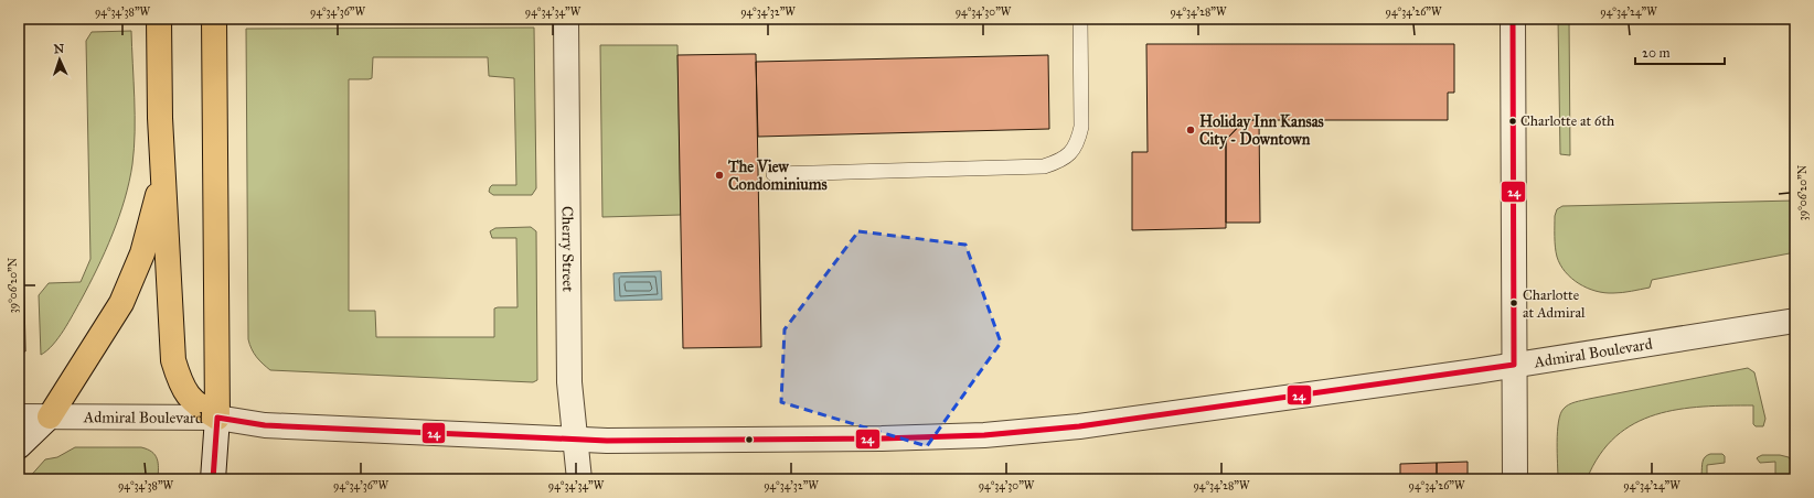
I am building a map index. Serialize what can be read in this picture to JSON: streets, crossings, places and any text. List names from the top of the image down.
{
  "streets": {
    "street": ["Cherry Street", "Admiral Boulevard"]
  },
  "crossings": [
    ["Cherry Street", "Admiral Boulevard"]
  ],
  "places": [
    "Charlotte at 6th",
    "Holiday Inn Kansas City - Downtown",
    "The View Condominiums",
    "Charlotte at Admiral"
  ],
  "lines": ["transit line 24"],
  "scale_bar": "20 m",
  "north": "top",
  "coordinates": [
    "94°34'38\"W",
    "94°34'36\"W",
    "94°34'34\"W",
    "94°34'32\"W",
    "94°34'30\"W",
    "94°34'28\"W",
    "94°34'26\"W",
    "94°34'24\"W",
    "39°06'20\"N"
  ]
}
